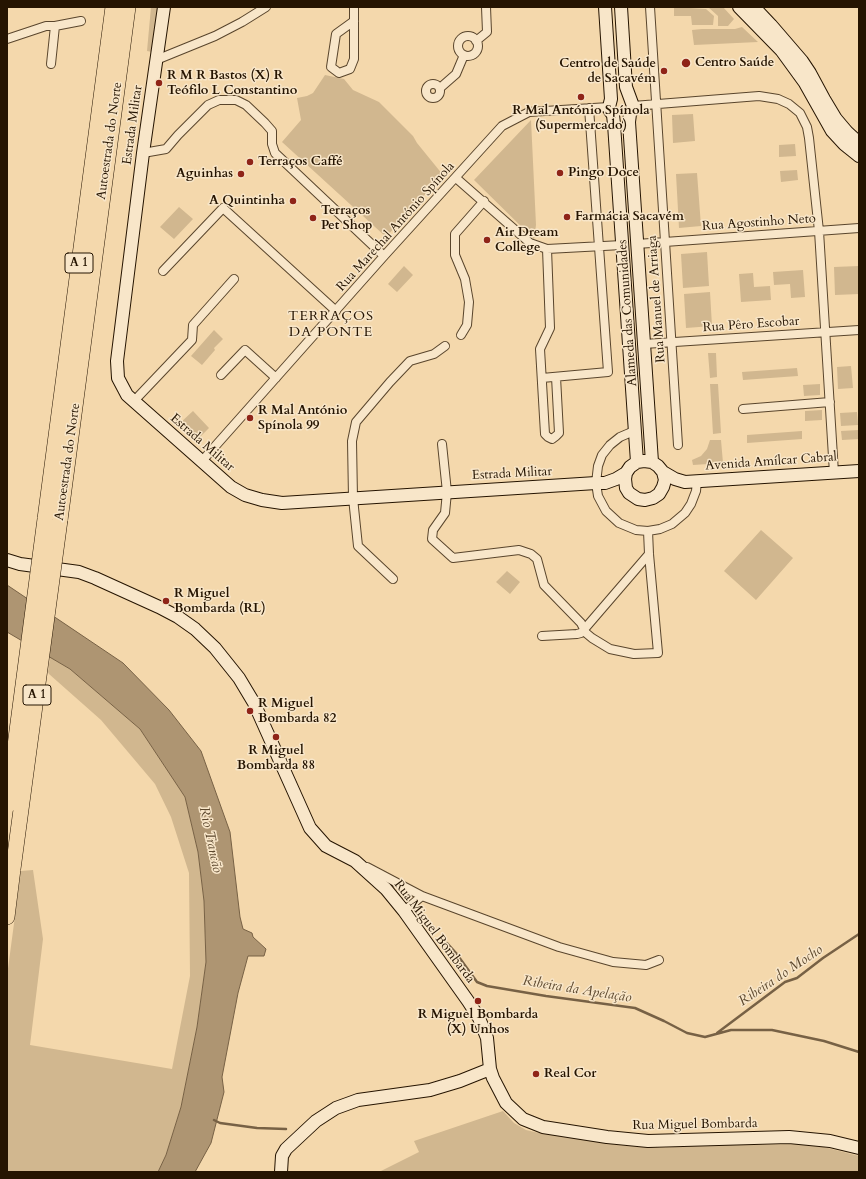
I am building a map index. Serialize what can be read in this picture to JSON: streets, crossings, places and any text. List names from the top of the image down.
{
  "streets": {
    "highway": ["Autoestrada do Norte", "A 1"],
    "street": [
      "Estrada Militar",
      "Rua Agostinho Neto",
      "Rua Marechal António Spínola",
      "Rua Manuel de Arriaga",
      "Alameda das Comunidades",
      "Rua Pêro Escobar",
      "Avenida Amílcar Cabral",
      "Rua Miguel Bombarda"
    ]
  },
  "crossings": [
    ["Estrada Militar", "Rua Marechal António Spínola"],
    ["Estrada Militar", "Alameda das Comunidades"],
    ["Rua Agostinho Neto", "Rua Manuel de Arriaga"],
    ["Rua Agostinho Neto", "Alameda das Comunidades"],
    ["Rua Marechal António Spínola", "Alameda das Comunidades"],
    ["Rua Manuel de Arriaga", "Rua Pêro Escobar"],
    ["Alameda das Comunidades", "Rua Pêro Escobar"]
  ],
  "districts": ["TERRAÇOS DA PONTE"],
  "water": ["Rio Trancão", "Ribeira do Mocho", "Ribeira da Apelação"],
  "places": [
    "Centro Saúde",
    "Centro de Saúde de Sacavém",
    "R M R Bastos (X) R Teófilo L Constantino",
    "R Mal António Spínola (Supermercado)",
    "Terraços Caffé",
    "Pingo Doce",
    "Aguinhas",
    "A Quintinha",
    "Farmácia Sacavém",
    "Terraços Pet Shop",
    "Air Dream College",
    "R Mal António Spínola 99",
    "R Miguel Bombarda (RL)",
    "R Miguel Bombarda 82",
    "R Miguel Bombarda 88",
    "R Miguel Bombarda (X) Unhos",
    "Real Cor"
  ]
}
